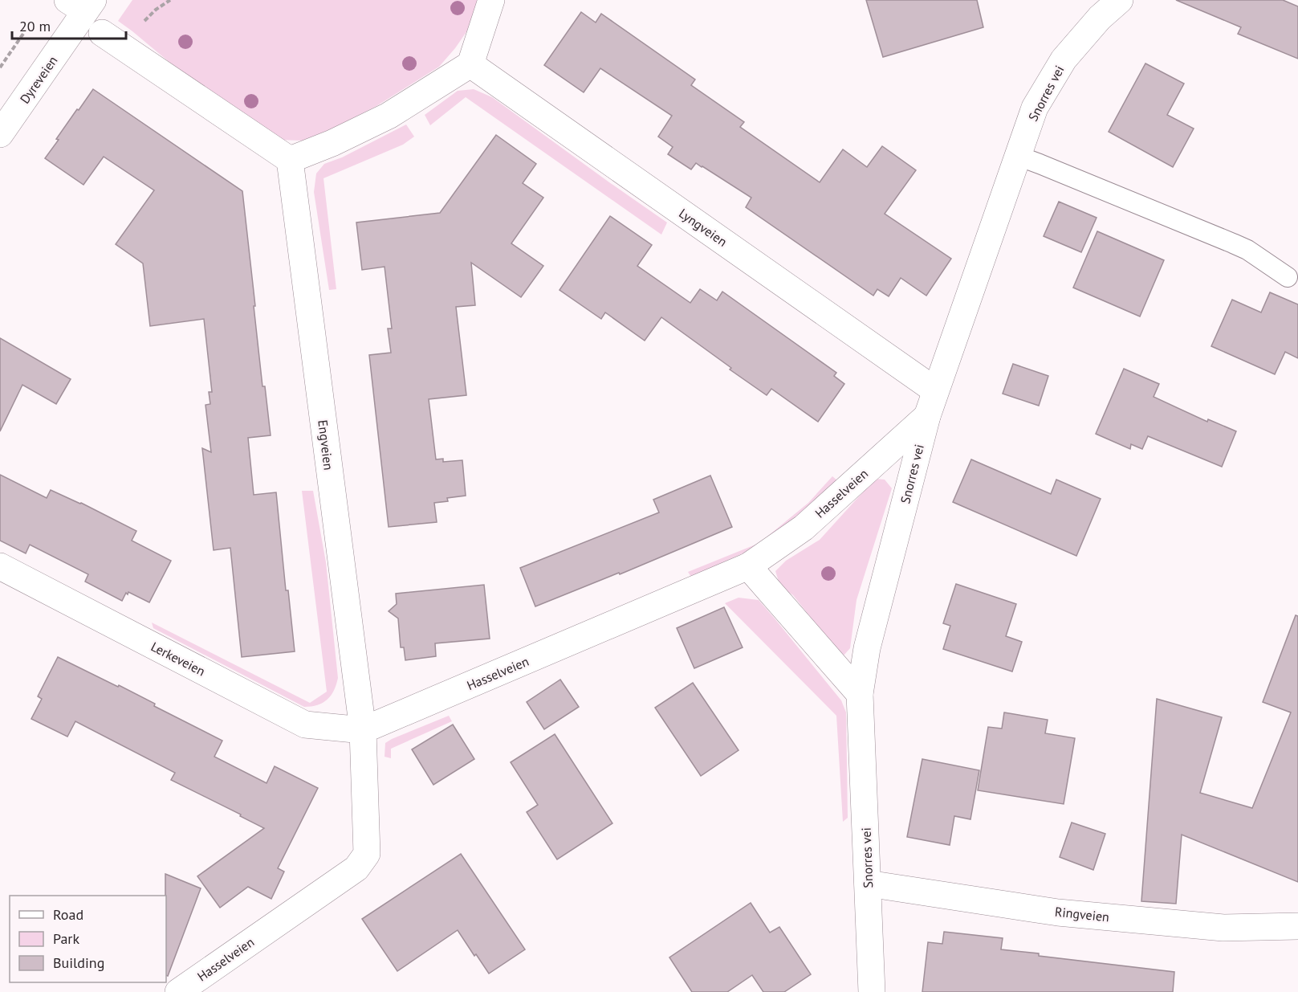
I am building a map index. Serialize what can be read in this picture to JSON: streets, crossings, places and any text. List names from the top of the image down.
{
  "streets": {
    "street": [
      "Dyreveien",
      "Snorres vei",
      "Lyngveien",
      "Engveien",
      "Hasselveien",
      "Lerkeveien",
      "Ringveien"
    ]
  },
  "crossings": [
    ["Snorres vei", "Lyngveien"],
    ["Snorres vei", "Hasselveien"],
    ["Snorres vei", "Ringveien"],
    ["Engveien", "Hasselveien"],
    ["Engveien", "Lerkeveien"],
    ["Hasselveien", "Lerkeveien"]
  ],
  "legend": ["Road", "Park", "Building"],
  "scale_bar": "20 m"
}
